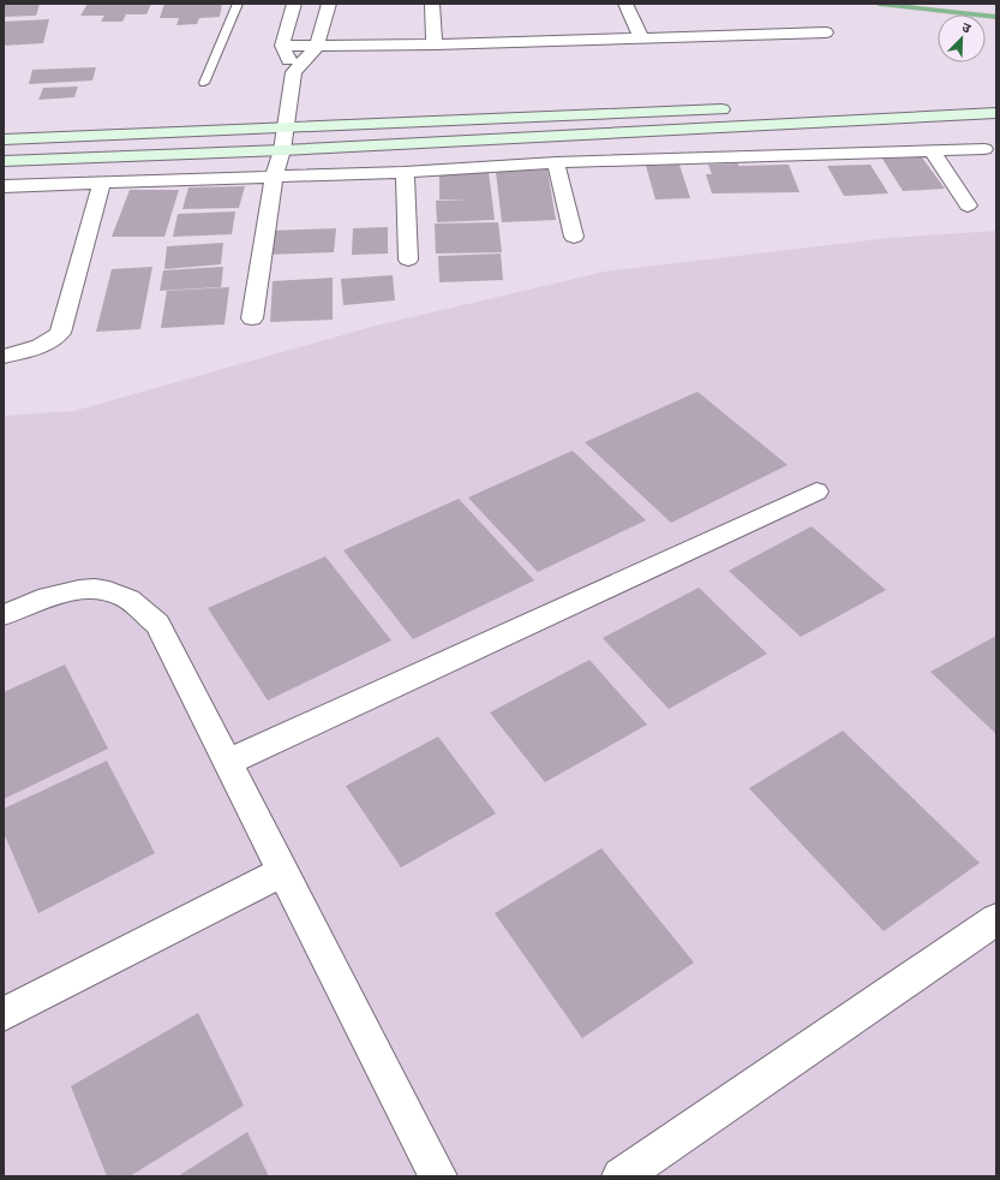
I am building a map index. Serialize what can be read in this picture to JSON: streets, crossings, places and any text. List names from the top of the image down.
{
  "north": "top right"
}
